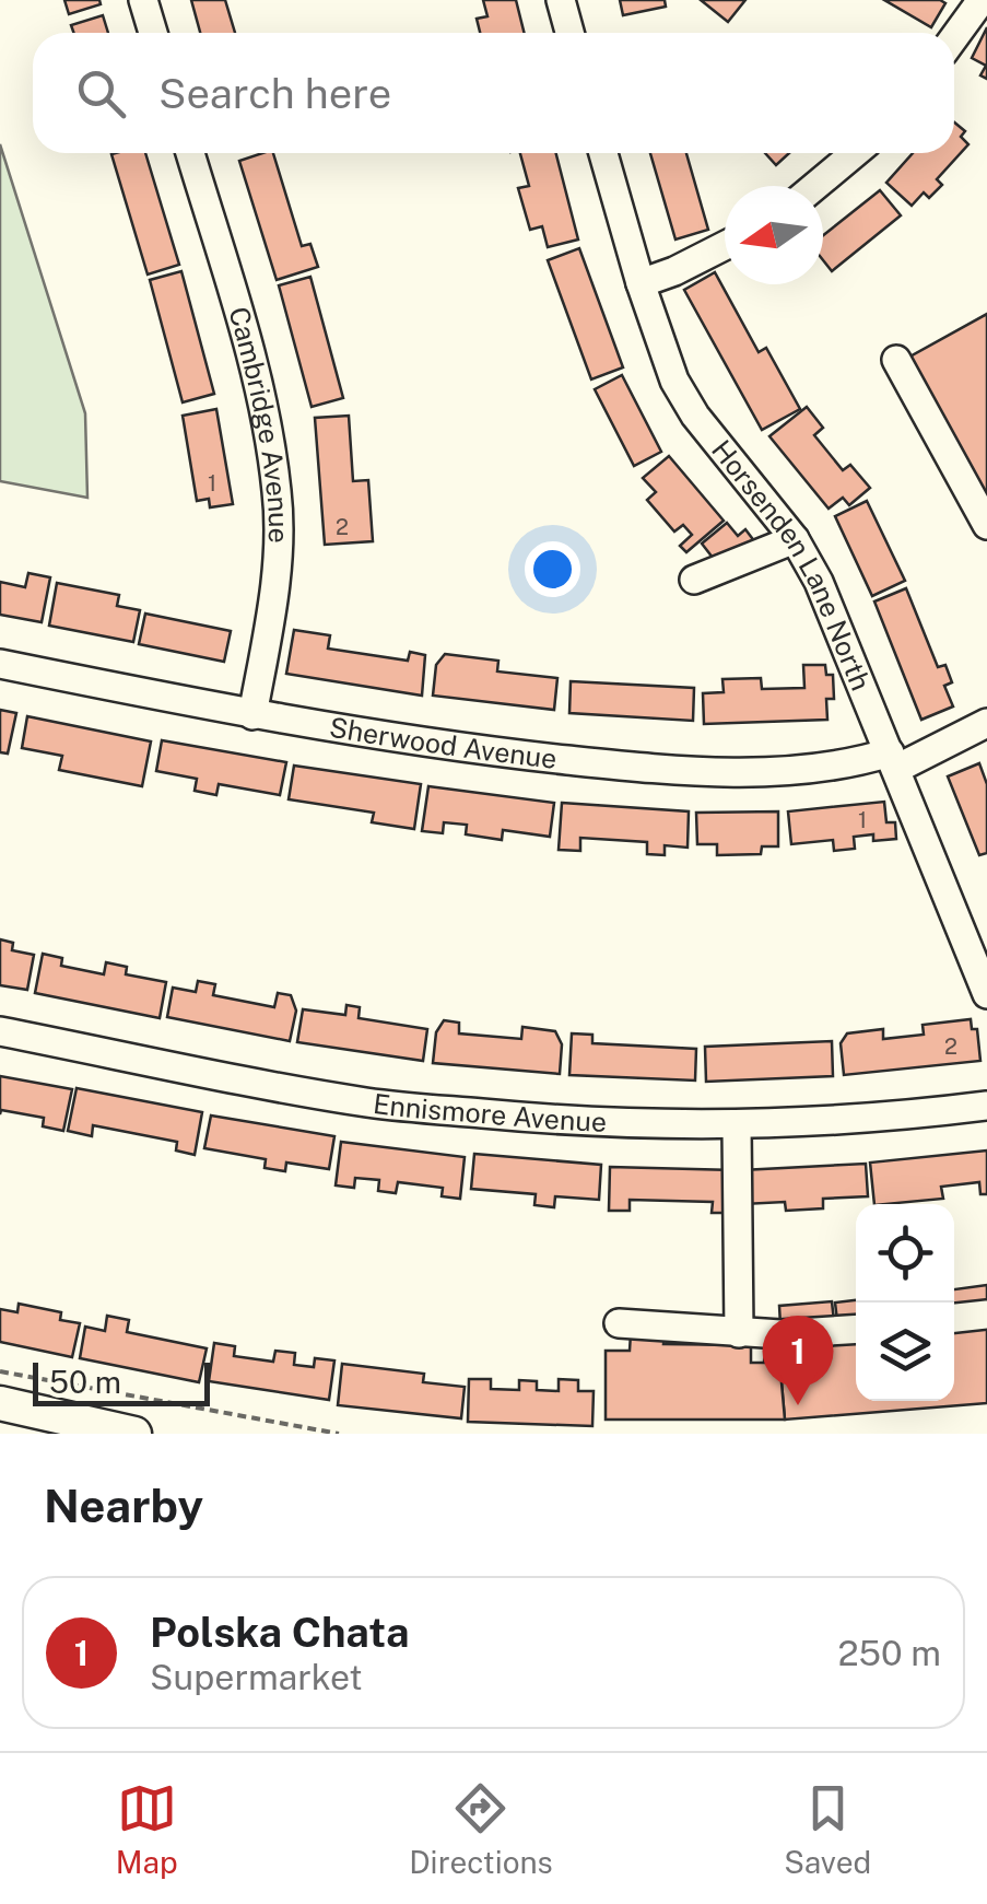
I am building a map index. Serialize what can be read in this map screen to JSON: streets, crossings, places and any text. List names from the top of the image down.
{
  "streets": {
    "street": [
      "Cambridge Avenue",
      "Horsenden Lane North",
      "Sherwood Avenue",
      "Ennismore Avenue"
    ]
  },
  "crossings": [
    ["Cambridge Avenue", "Sherwood Avenue"],
    ["Horsenden Lane North", "Sherwood Avenue"]
  ],
  "house_numbers": [
    "1",
    "2",
    "1",
    "2"
  ],
  "scale_bar": "50 m",
  "north": "left",
  "page": {
    "search": "Search here",
    "pins": "1",
    "scale": "50 m",
    "heading": "Nearby",
    "list": [
      {
        "mark": "1",
        "name": "Polska Chata",
        "note": "Supermarket",
        "value": "250 m"
      }
    ],
    "nav": ["Map", "Directions", "Saved"]
  }
}
